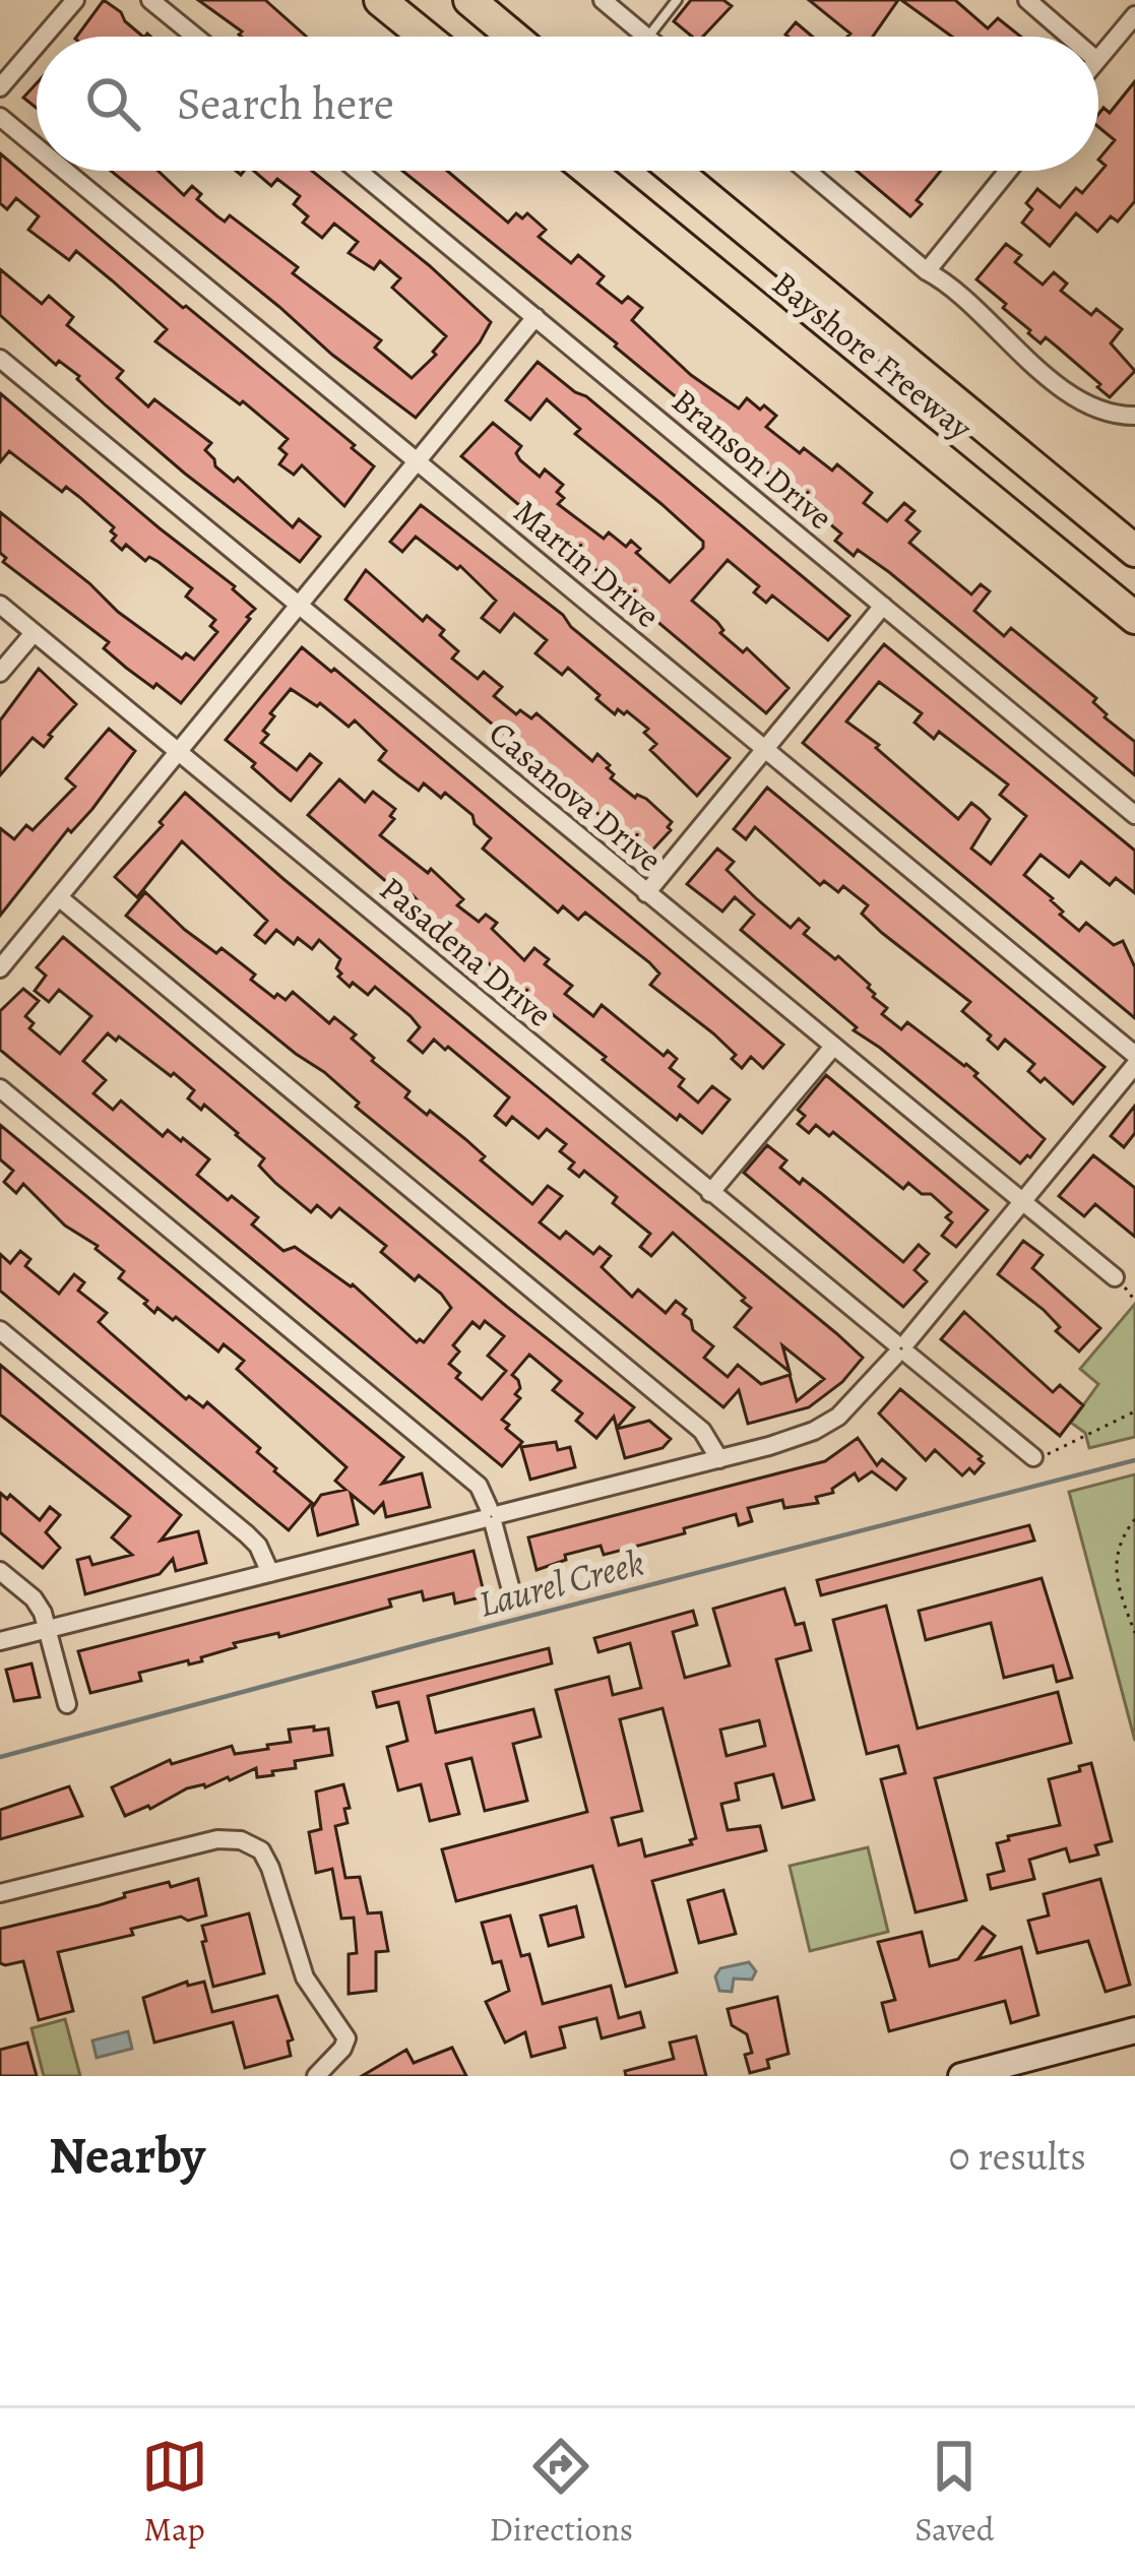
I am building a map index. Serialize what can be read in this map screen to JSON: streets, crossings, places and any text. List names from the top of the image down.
{
  "streets": {
    "highway": ["Bayshore Freeway"],
    "street": [
      "Branson Drive",
      "Martin Drive",
      "Casanova Drive",
      "Pasadena Drive"
    ]
  },
  "water": ["Laurel Creek"],
  "page": {
    "search": "Search here",
    "heading": ["Nearby", "0 results"],
    "nav": ["Map", "Directions", "Saved"]
  }
}
